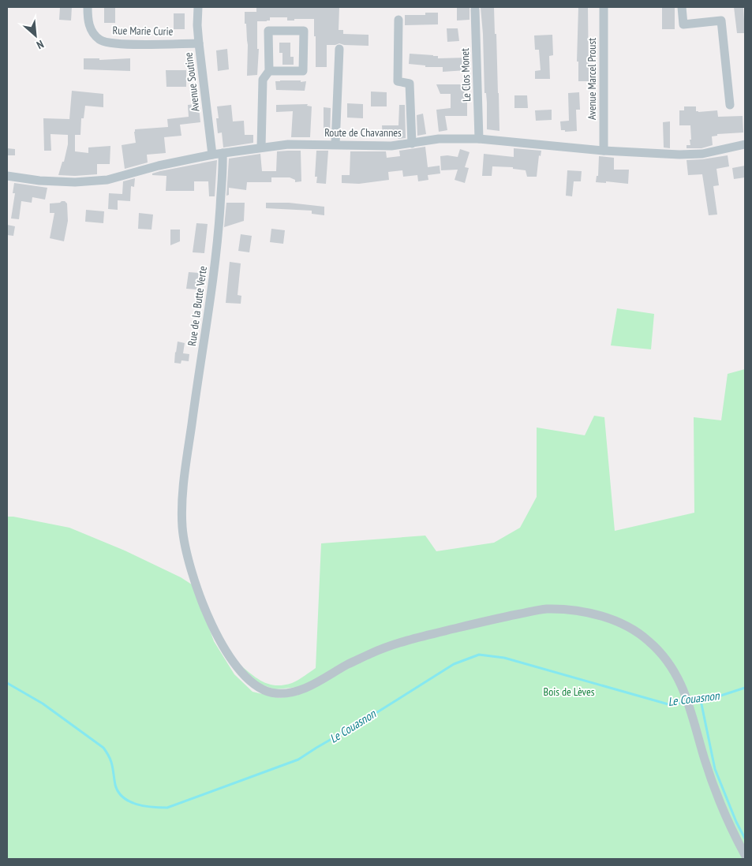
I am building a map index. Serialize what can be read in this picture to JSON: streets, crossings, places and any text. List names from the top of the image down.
{
  "streets": {
    "street": [
      "Rue Marie Curie",
      "Le Clos Monet",
      "Avenue Marcel Proust",
      "Avenue Soutine",
      "Route de Chavannes",
      "Rue de la Butte Verte"
    ]
  },
  "crossings": [
    ["Rue Marie Curie", "Avenue Soutine"],
    ["Le Clos Monet", "Route de Chavannes"],
    ["Avenue Marcel Proust", "Route de Chavannes"],
    ["Avenue Soutine", "Route de Chavannes"],
    ["Route de Chavannes", "Rue de la Butte Verte"]
  ],
  "water": ["Le Couasnon"],
  "parks": ["Bois de Lèves"],
  "north": "bottom right"
}
